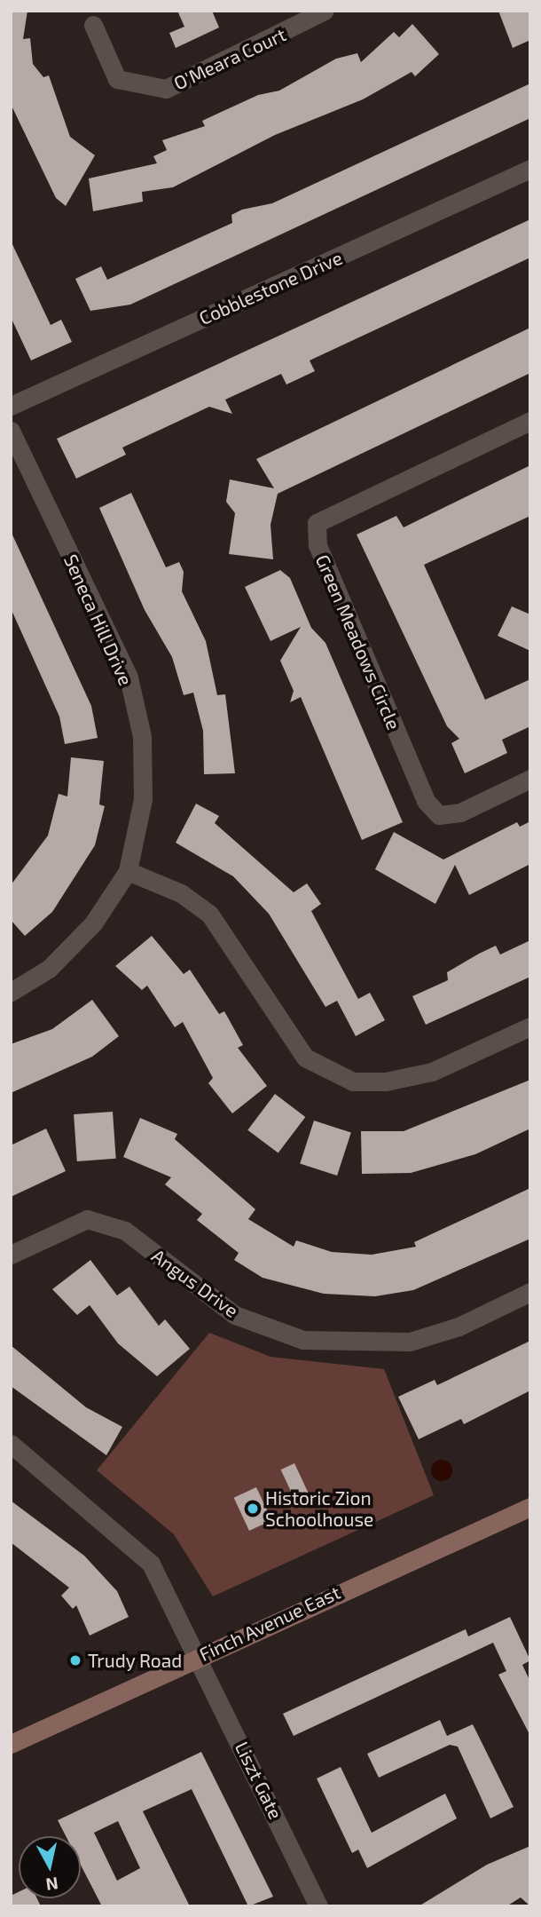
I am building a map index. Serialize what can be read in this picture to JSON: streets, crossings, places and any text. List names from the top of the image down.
{
  "streets": {
    "main road": ["Finch Avenue East"],
    "street": [
      "O'Meara Court",
      "Cobblestone Drive",
      "Seneca Hill Drive",
      "Green Meadows Circle",
      "Angus Drive",
      "Liszt Gate"
    ]
  },
  "crossings": [
    ["Finch Avenue East", "Liszt Gate"]
  ],
  "places": ["Historic Zion Schoolhouse", "Trudy Road"],
  "north": "bottom"
}
